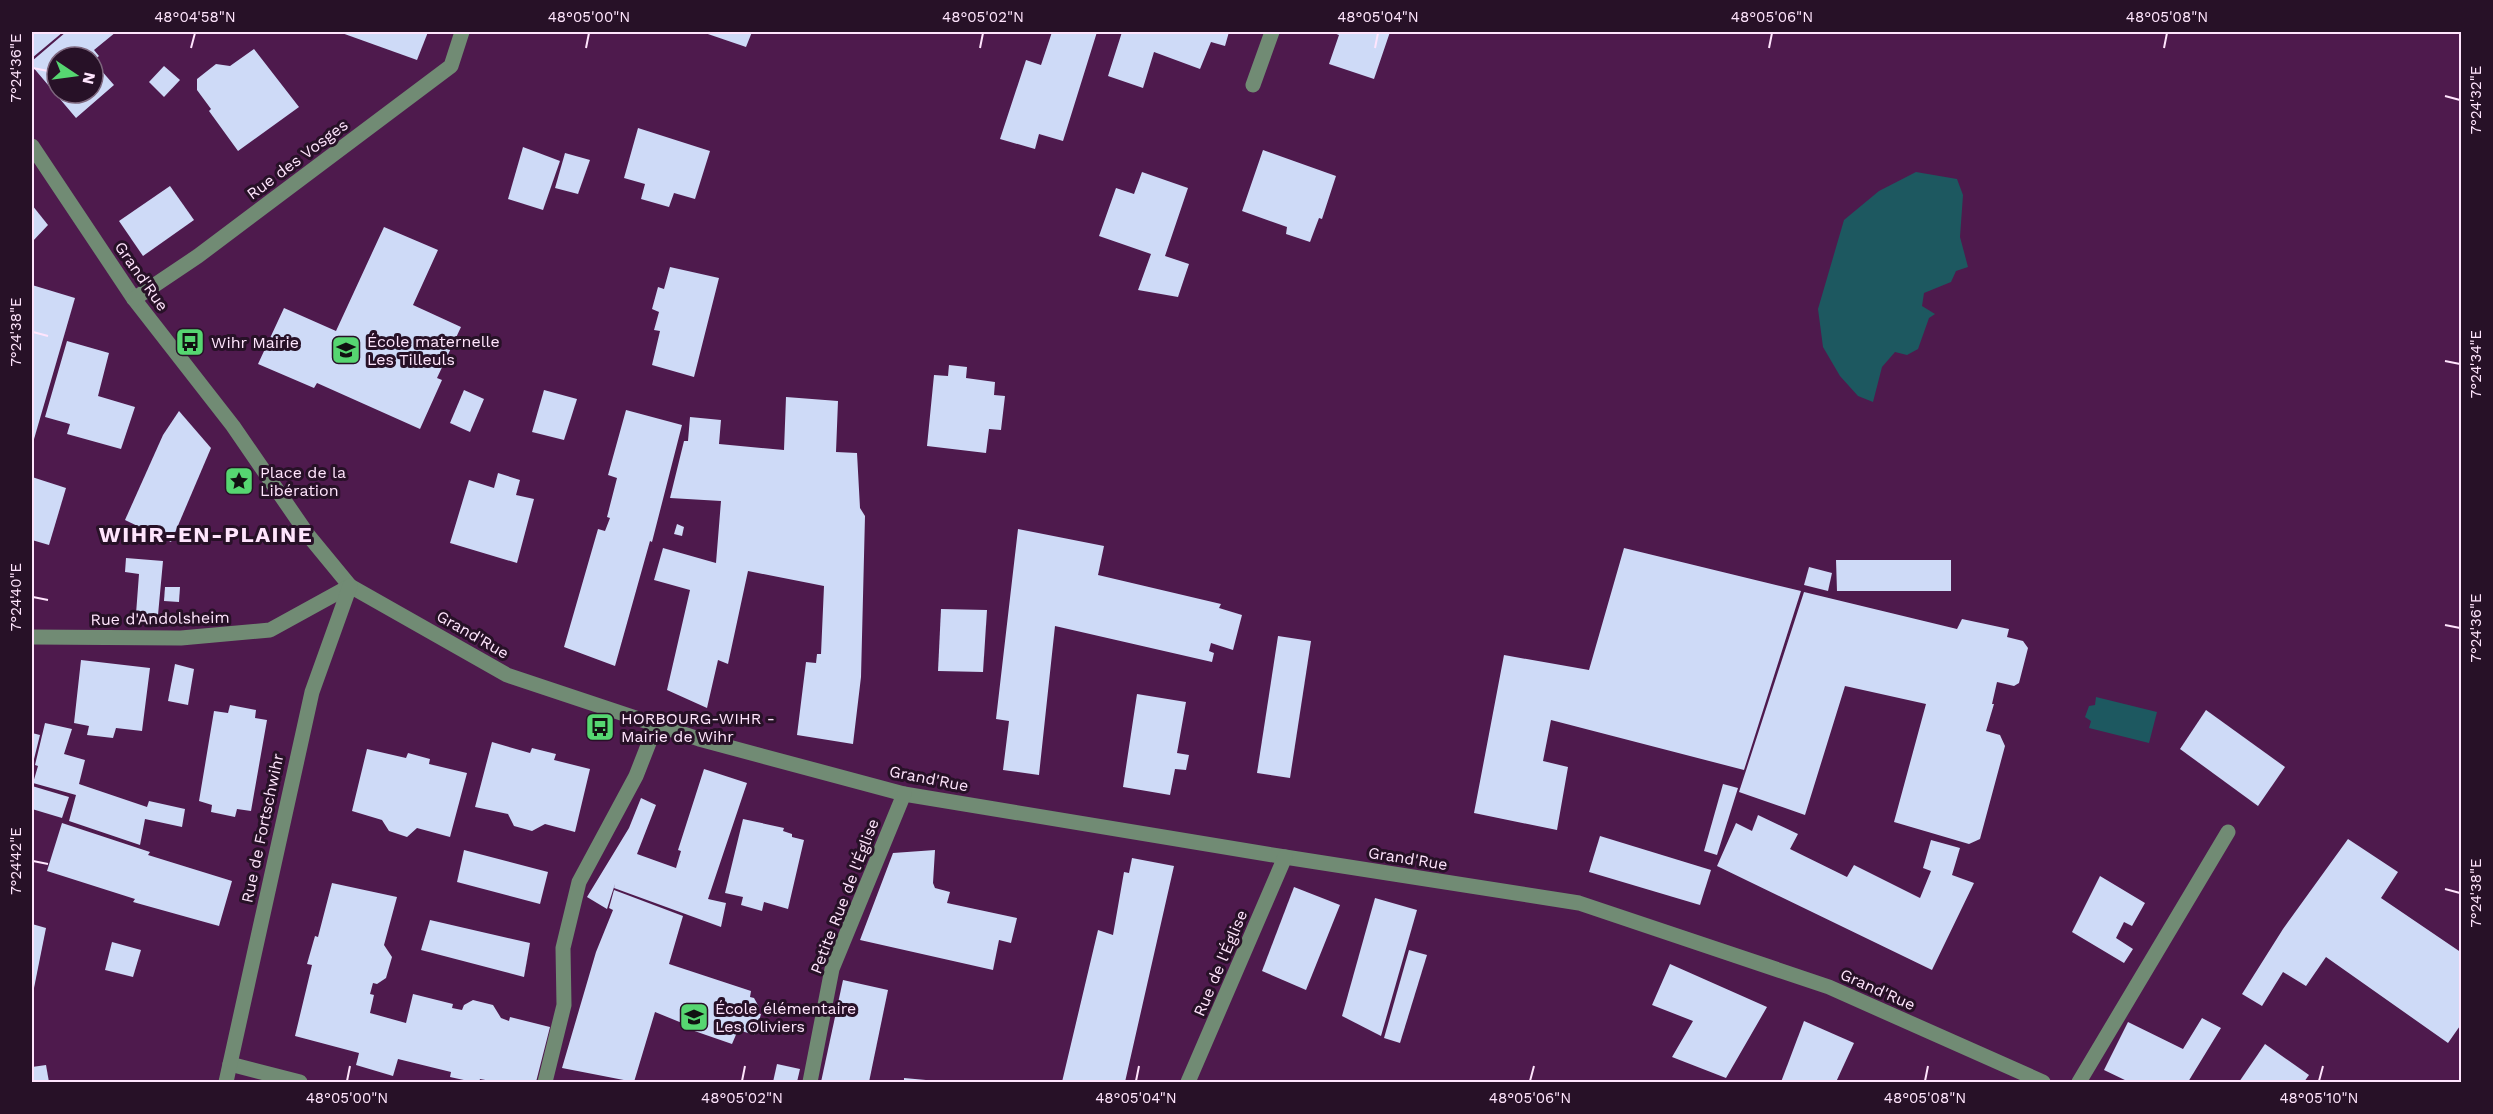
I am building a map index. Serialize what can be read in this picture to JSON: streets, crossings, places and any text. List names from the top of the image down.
{
  "streets": {
    "street": [
      "Rue des Vosges",
      "Grand'Rue",
      "Rue d'Andolsheim",
      "Rue de Fortschwihr",
      "Petite Rue de l'Église",
      "Rue de l'Église"
    ]
  },
  "crossings": [
    ["Rue des Vosges", "Grand'Rue"],
    ["Grand'Rue", "Rue d'Andolsheim"],
    ["Grand'Rue", "Rue de Fortschwihr"],
    ["Grand'Rue", "Petite Rue de l'Église"],
    ["Grand'Rue", "Rue de l'Église"],
    ["Rue d'Andolsheim", "Rue de Fortschwihr"]
  ],
  "districts": ["WIHR-EN-PLAINE"],
  "places": {
    "bus stop": ["Wihr Mairie", "HORBOURG-WIHR - Mairie de Wihr"],
    "school or university": ["École maternelle Les Tilleuls", "École élémentaire Les Oliviers"],
    "place": ["Place de la Libération"]
  },
  "north": "right",
  "coordinates": [
    "48°04'58\"N",
    "48°05'00\"N",
    "48°05'02\"N",
    "48°05'04\"N",
    "48°05'06\"N",
    "48°05'08\"N",
    "7°24'36\"E",
    "7°24'32\"E",
    "7°24'38\"E",
    "7°24'34\"E",
    "7°24'40\"E",
    "7°24'42\"E",
    "48°05'10\"N"
  ]
}
